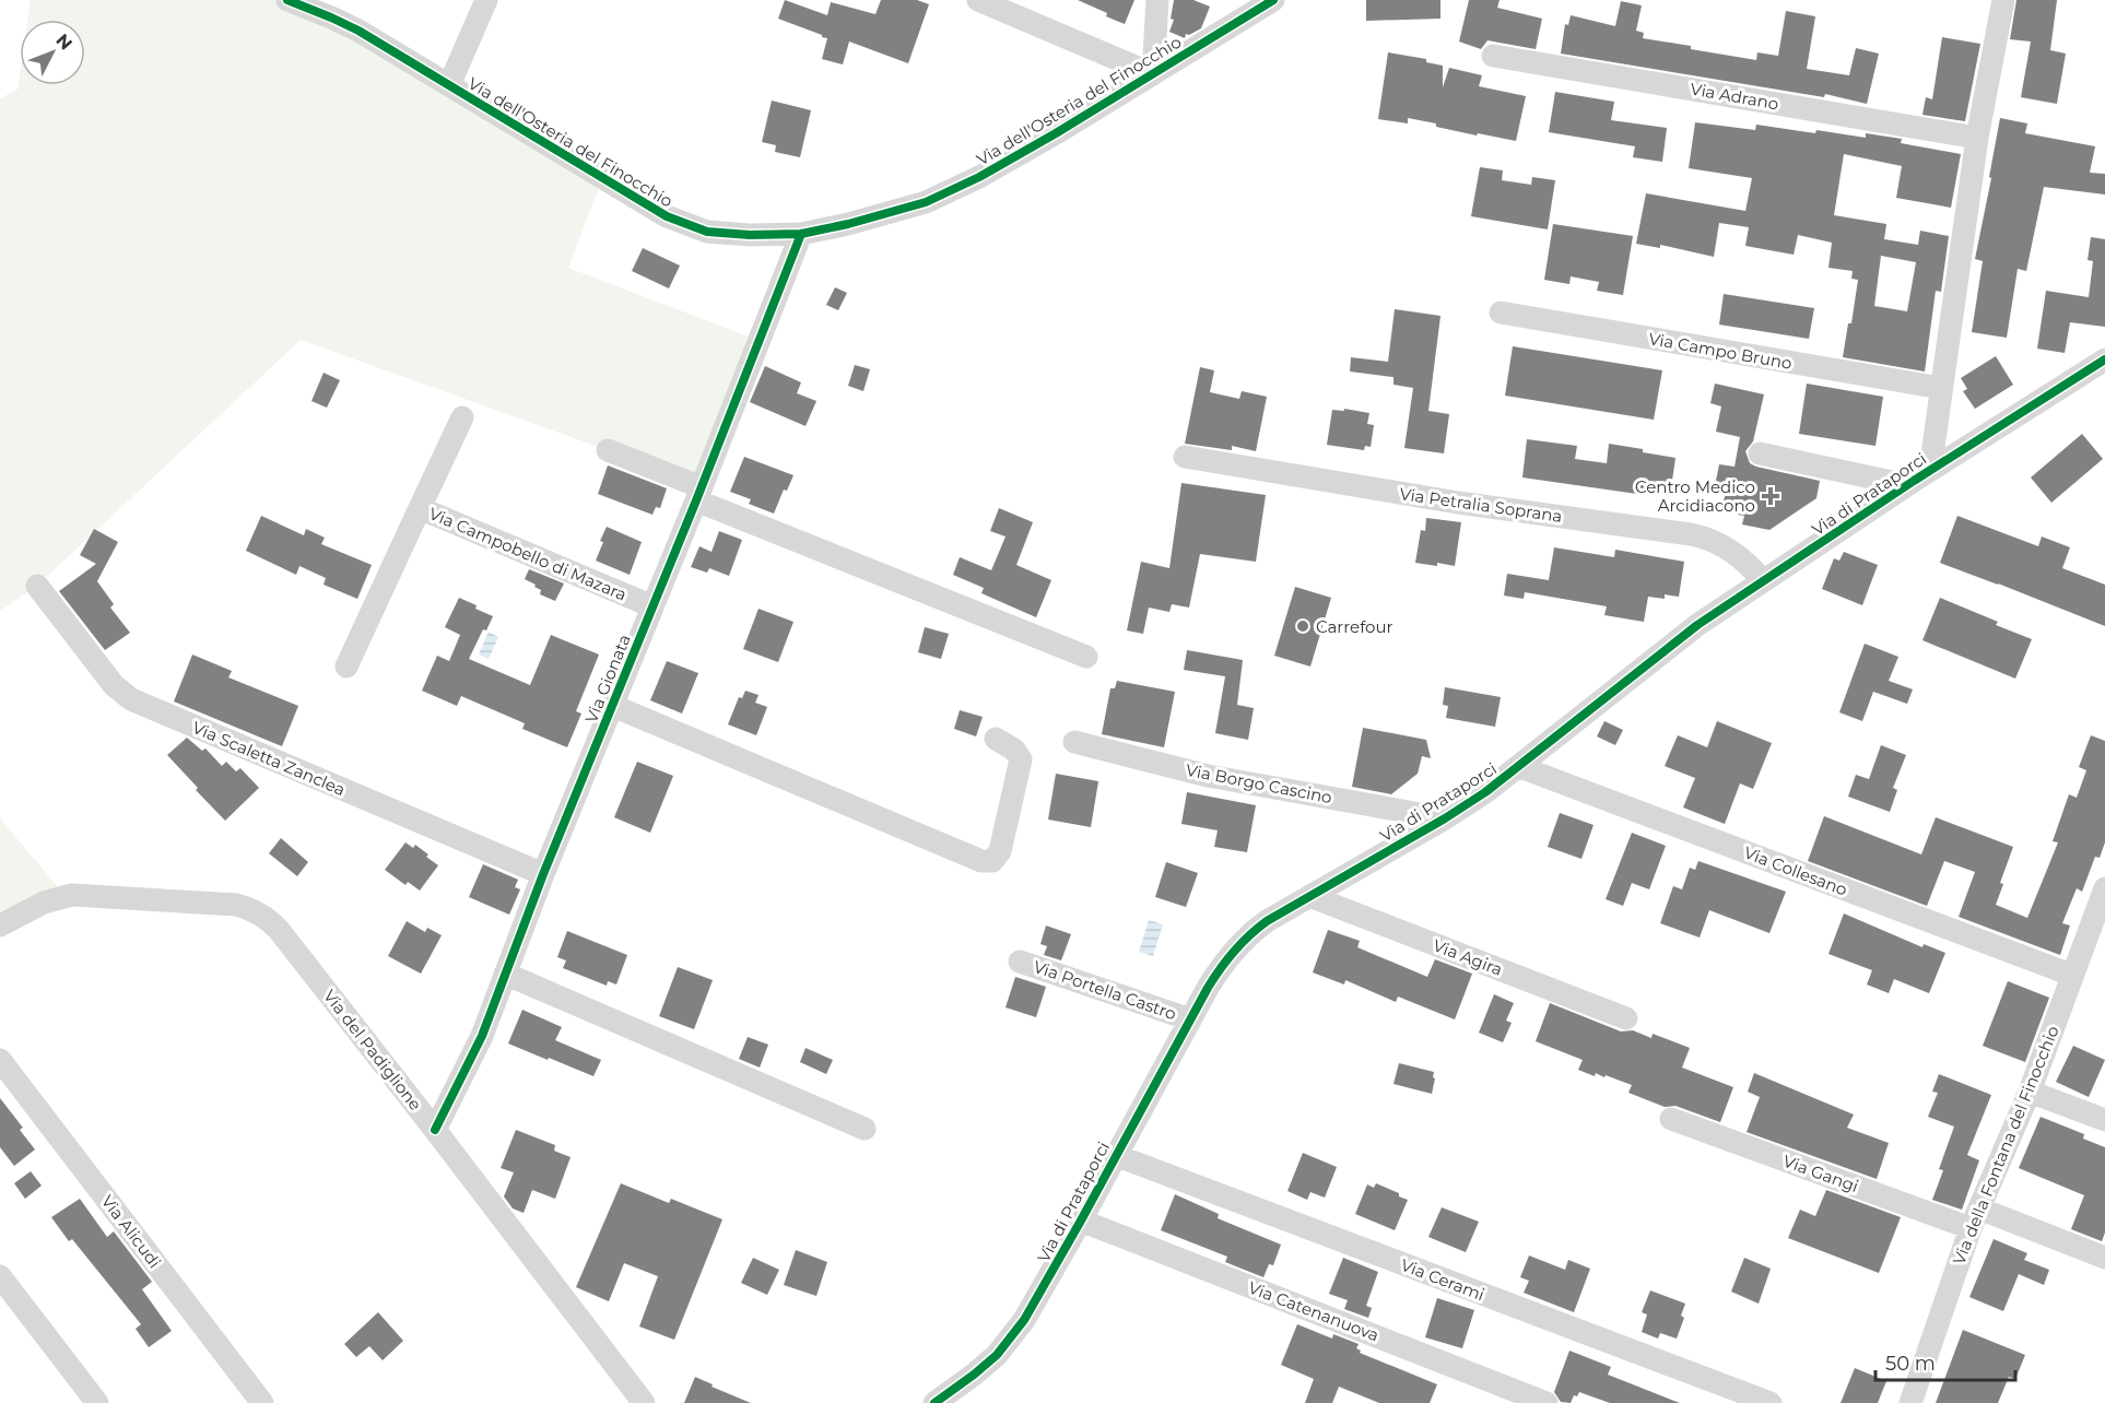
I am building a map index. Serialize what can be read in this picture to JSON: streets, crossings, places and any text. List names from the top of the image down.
{
  "streets": {
    "street": [
      "Via Adrano",
      "Via dell'Osteria del Finocchio",
      "Via Campo Bruno",
      "Via di Prataporci",
      "Via Petralia Soprana",
      "Via Campobello di Mazara",
      "Via Gionata",
      "Via Scaletta Zanclea",
      "Via Borgo Cascino",
      "Via Collesano",
      "Via Agira",
      "Via Portella Castro",
      "Via del Padiglione",
      "Via della Fontana del Finocchio",
      "Via Gangi",
      "Via Alicudi",
      "Via Cerami",
      "Via Catenanuova"
    ]
  },
  "crossings": [
    ["Via dell'Osteria del Finocchio", "Via Gionata"],
    ["Via di Prataporci", "Via Petralia Soprana"],
    ["Via di Prataporci", "Via Borgo Cascino"],
    ["Via di Prataporci", "Via Collesano"],
    ["Via di Prataporci", "Via Agira"],
    ["Via di Prataporci", "Via Portella Castro"],
    ["Via di Prataporci", "Via Cerami"],
    ["Via di Prataporci", "Via Catenanuova"],
    ["Via Campobello di Mazara", "Via Gionata"],
    ["Via Gionata", "Via Scaletta Zanclea"],
    ["Via Gionata", "Via del Padiglione"],
    ["Via Collesano", "Via della Fontana del Finocchio"],
    ["Via della Fontana del Finocchio", "Via Gangi"]
  ],
  "places": {
    "health": ["Centro Medico Arcidiacono"],
    "other": ["Carrefour"]
  },
  "scale_bar": "50 m",
  "north": "top right"
}
